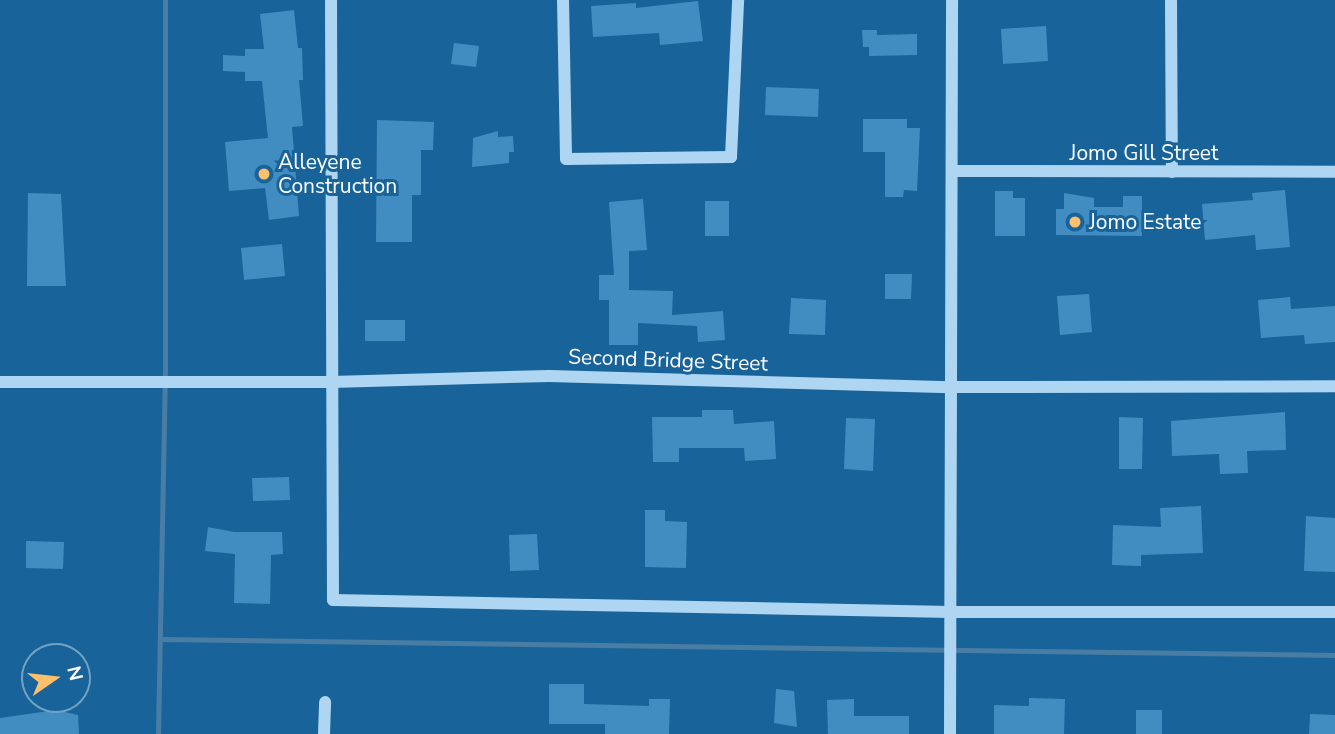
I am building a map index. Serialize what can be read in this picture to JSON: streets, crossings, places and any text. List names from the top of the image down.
{
  "streets": {
    "street": ["Jomo Gill Street", "Second Bridge Street"]
  },
  "places": ["Alleyene Construction", "Jomo Estate"],
  "north": "right"
}
